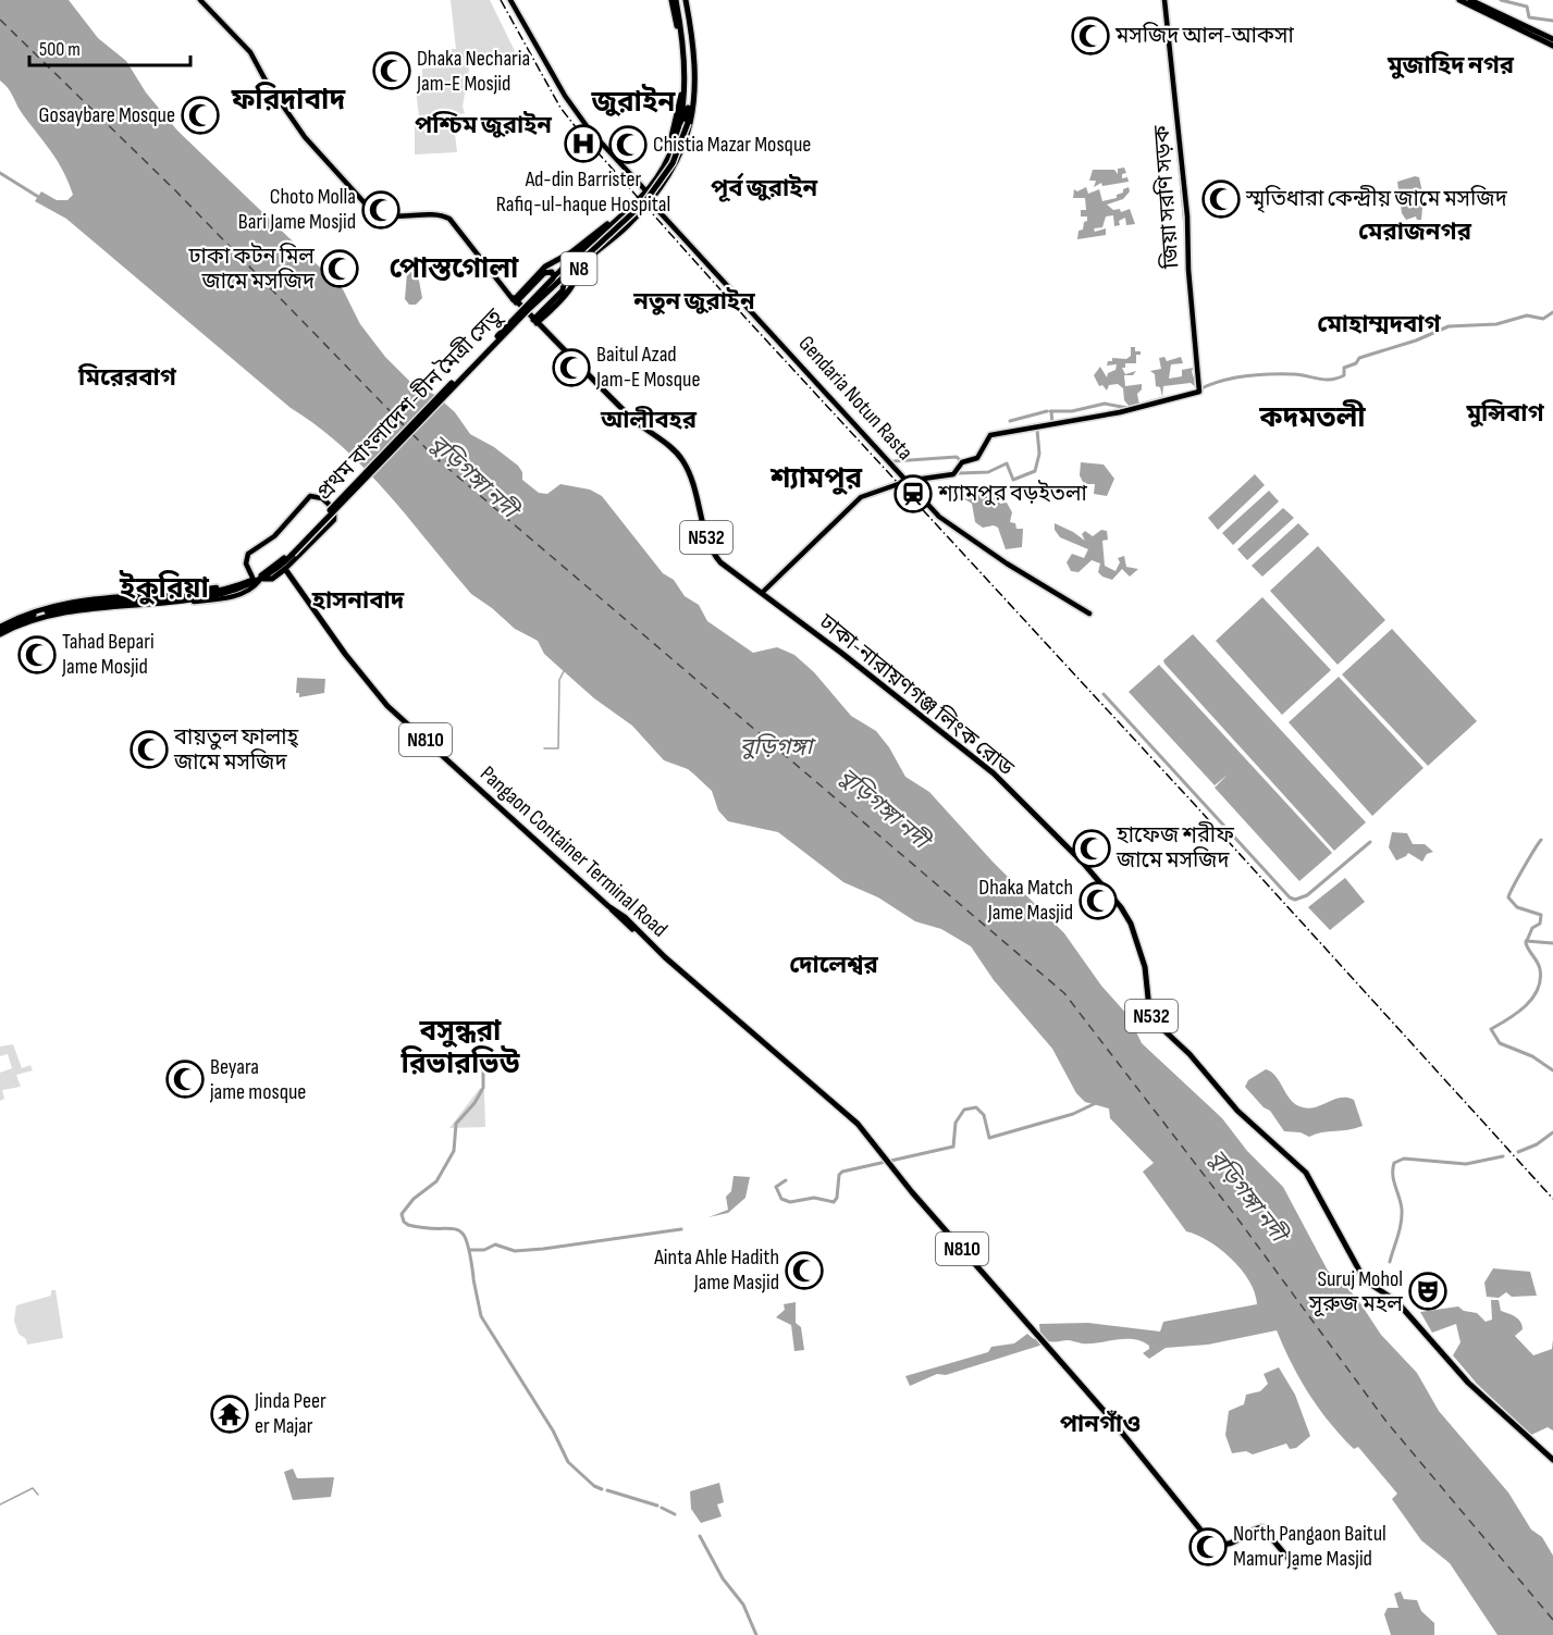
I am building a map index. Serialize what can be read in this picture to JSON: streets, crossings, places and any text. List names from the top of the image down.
{
  "streets": {
    "highway": [
      "N8",
      "N532",
      "ঢাকা-নারায়ণগঞ্জ লিংক রোড",
      "N810",
      "Pangaon Container Terminal Road"
    ],
    "main road": ["জিয়া সরণি সড়ক", "Gendaria Notun Rasta"]
  },
  "crossings": [
    ["জিয়া সরণি সড়ক", "Gendaria Notun Rasta"],
    ["N8", "Gendaria Notun Rasta"],
    ["N8", "ঢাকা-নারায়ণগঞ্জ লিংক রোড"]
  ],
  "districts": [
    "মুজাহিদ নগর",
    "ফরিদাবাদ",
    "জুরাইন",
    "পশ্চিম জুরাইন",
    "পূর্ব জুরাইন",
    "মেরাজনগর",
    "পোস্তগোলা",
    "নতুন জুরাইন",
    "মোহাম্মদবাগ",
    "মিরেরবাগ",
    "মুন্সিবাগ",
    "কদমতলী",
    "আলীবহর",
    "শ্যামপুর",
    "ইকুরিয়া",
    "হাসনাবাদ",
    "দোলেশ্বর",
    "বসুন্ধরা রিভারভিউ",
    "পানগাঁও"
  ],
  "water": ["বুড়িগঙ্গা নদী", "বুড়িগঙ্গা"],
  "places": {
    "mosque": [
      "মসজিদ আল-আকসা",
      "Dhaka Necharia Jam-E Mosjid",
      "Gosaybare Mosque",
      "Chistia Mazar Mosque",
      "স্মৃতিধারা কেন্দ্রীয় জামে মসজিদ",
      "Choto Molla Bari Jame Mosjid",
      "ঢাকা কটন মিল জামে মসজিদ",
      "Baitul Azad Jam-E Mosque",
      "Tahad Bepari Jame Mosjid",
      "বায়তুল ফালাহ্ জামে মসজিদ",
      "হাফেজ শরীফ জামে মসজিদ",
      "Dhaka Match Jame Masjid",
      "Beyara jame mosque",
      "Ainta Ahle Hadith Jame Masjid",
      "North Pangaon Baitul Mamur Jame Masjid"
    ],
    "hospital": ["Ad-din Barrister Rafiq-ul-haque Hospital"],
    "station": ["শ্যামপুর বড়ইতলা"],
    "theatre": ["Suruj Mohol সূরুজ মহল"],
    "temple": ["Jinda Peer er Majar"]
  },
  "scale_bar": "500 m"
}
